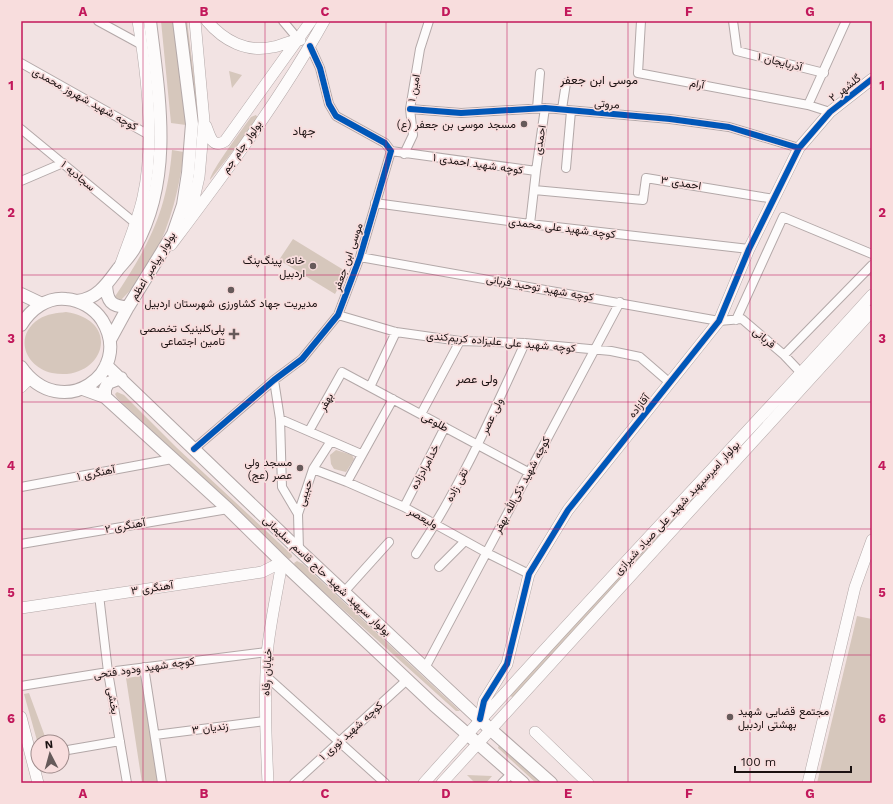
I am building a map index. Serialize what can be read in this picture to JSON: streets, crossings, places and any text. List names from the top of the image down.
{
  "streets": {
    "main road": [
      "گلشهر ۲",
      "بولوار جام جم",
      "بولوار پیامبر اعظم",
      "آقازاده",
      "بولوار امیرسپهبد شهید علی صیاد شیرازی",
      "بولوار سپهبد شهید حاج قاسم سلیمانی",
      "آهنگری ۳",
      "خیابان رفاه"
    ],
    "street": [
      "آذربایجان ۱",
      "آرام",
      "امین ۱",
      "کوچه شهید شهروز محمدی",
      "مروتی",
      "احمدی",
      "کوچه شهید احمدی ۱",
      "سجادیه ۱",
      "احمدی ۳",
      "کوچه شهید علی محمدی",
      "موسی ابن جعفر",
      "کوچه شهید توحید قربانی",
      "قربانی",
      "کوچه شهید علی علیزاده کریم‌کندی",
      "بهفر",
      "ولی عصر",
      "طلوعی",
      "خدامرادزاده",
      "آهنگری ۱",
      "تقی زاده",
      "کوچه شهید ذکی‌الله بهفر",
      "حبیبی",
      "ولیعصر",
      "آهنگری ۲",
      "کوچه شهید ودود فتحی",
      "بخشی",
      "زندیان ۳",
      "کوچه شهید نوری ۱"
    ]
  },
  "crossings": [
    ["امین ۱", "مروتی"],
    ["امین ۱", "کوچه شهید احمدی ۱"],
    ["گلشهر ۲", "آقازاده"],
    ["مروتی", "احمدی"],
    ["مروتی", "آقازاده"],
    ["احمدی", "کوچه شهید احمدی ۱"],
    ["بولوار جام جم", "بولوار پیامبر اعظم"],
    ["کوچه شهید احمدی ۱", "احمدی ۳"],
    ["کوچه شهید احمدی ۱", "کوچه شهید علی محمدی"],
    ["کوچه شهید احمدی ۱", "موسی ابن جعفر"],
    ["احمدی ۳", "آقازاده"],
    ["کوچه شهید علی محمدی", "موسی ابن جعفر"],
    ["کوچه شهید علی محمدی", "آقازاده"],
    ["موسی ابن جعفر", "کوچه شهید توحید قربانی"],
    ["موسی ابن جعفر", "کوچه شهید علی علیزاده کریم‌کندی"],
    ["موسی ابن جعفر", "بولوار سپهبد شهید حاج قاسم سلیمانی"],
    ["کوچه شهید توحید قربانی", "قربانی"],
    ["کوچه شهید توحید قربانی", "آقازاده"],
    ["کوچه شهید توحید قربانی", "کوچه شهید ذکی‌الله بهفر"],
    ["قربانی", "آقازاده"],
    ["قربانی", "بولوار امیرسپهبد شهید علی صیاد شیرازی"],
    ["کوچه شهید علی علیزاده کریم‌کندی", "ولی عصر"],
    ["کوچه شهید علی علیزاده کریم‌کندی", "کوچه شهید ذکی‌الله بهفر"],
    ["بهفر", "طلوعی"],
    ["آقازاده", "بولوار امیرسپهبد شهید علی صیاد شیرازی"],
    ["آقازاده", "ولیعصر"],
    ["آقازاده", "بولوار سپهبد شهید حاج قاسم سلیمانی"],
    ["ولی عصر", "طلوعی"],
    ["ولی عصر", "تقی زاده"],
    ["طلوعی", "خدامرادزاده"],
    ["طلوعی", "تقی زاده"],
    ["طلوعی", "کوچه شهید ذکی‌الله بهفر"],
    ["خدامرادزاده", "ولیعصر"],
    ["آهنگری ۱", "بولوار سپهبد شهید حاج قاسم سلیمانی"],
    ["تقی زاده", "ولیعصر"],
    ["کوچه شهید ذکی‌الله بهفر", "ولیعصر"],
    ["کوچه شهید ذکی‌الله بهفر", "بولوار سپهبد شهید حاج قاسم سلیمانی"],
    ["حبیبی", "ولیعصر"],
    ["حبیبی", "بولوار سپهبد شهید حاج قاسم سلیمانی"],
    ["بولوار امیرسپهبد شهید علی صیاد شیرازی", "بولوار سپهبد شهید حاج قاسم سلیمانی"],
    ["آهنگری ۲", "بولوار سپهبد شهید حاج قاسم سلیمانی"],
    ["بولوار سپهبد شهید حاج قاسم سلیمانی", "آهنگری ۳"],
    ["بولوار سپهبد شهید حاج قاسم سلیمانی", "خیابان رفاه"],
    ["بولوار سپهبد شهید حاج قاسم سلیمانی", "کوچه شهید نوری ۱"],
    ["آهنگری ۳", "خیابان رفاه"],
    ["آهنگری ۳", "بخشی"],
    ["کوچه شهید ودود فتحی", "خیابان رفاه"],
    ["کوچه شهید ودود فتحی", "بخشی"],
    ["خیابان رفاه", "زندیان ۳"]
  ],
  "districts": ["موسی ابن جعفر", "جهاد", "ولی عصر"],
  "places": {
    "other": [
      "مسجد موسی بن جعفر (ع)",
      "خانه پینگ‌پنگ اردبیل",
      "مدیریت جهاد کشاورزی شهرستان اردبیل",
      "مسجد ولی عصر (عج)",
      "مجتمع قضایی شهید بهشتی اردبیل"
    ],
    "health": ["پلی‌کلینیک تخصصی تامین اجتماعی"]
  },
  "scale_bar": "100 m",
  "north": "top",
  "grid": {
    "columns": [
      "A",
      "B",
      "C",
      "D",
      "E",
      "F",
      "G"
    ],
    "rows": [
      "1",
      "2",
      "3",
      "4",
      "5",
      "6"
    ]
  }
}
